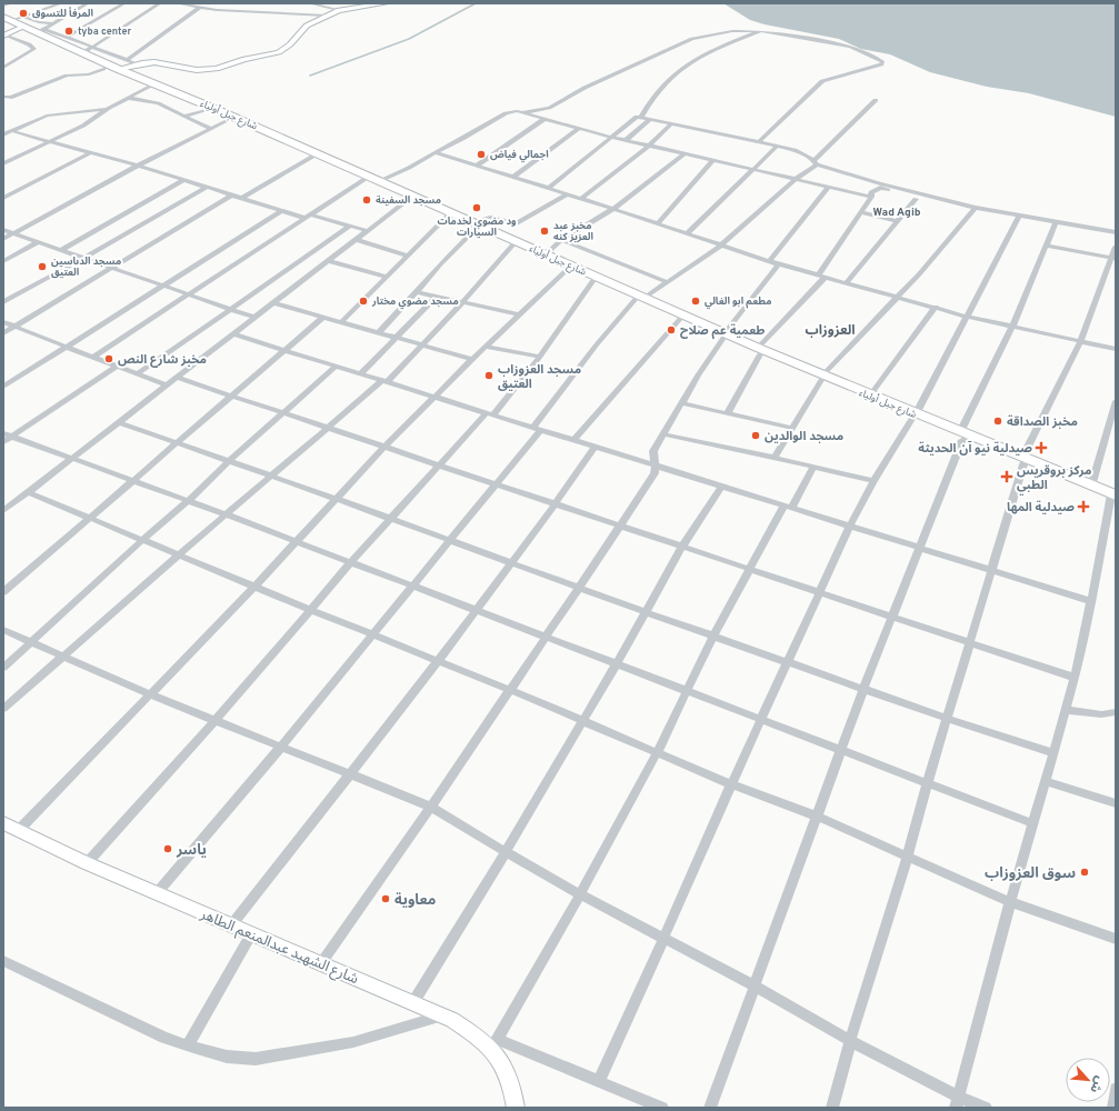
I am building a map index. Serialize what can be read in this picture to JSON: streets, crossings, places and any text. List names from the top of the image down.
{
  "streets": {
    "main road": ["شارع جبل أولياء"],
    "street": ["شارع الشهيد عبدالمنعم الطاهر"]
  },
  "districts": ["Wad Agib", "العزوزاب"],
  "places": {
    "other": [
      "المرفأ للتسوق",
      "tyba center",
      "اجمالي فياض",
      "مسجد السفينة",
      "ود مضوي لخدمات السيارات",
      "مخبز عبد العزيز كنه",
      "مسجد الدباسين العتيق",
      "مسجد مضوي مختار",
      "مطعم ابو الغالي",
      "طعمية عم صلاح",
      "مخبز شارع النص",
      "مسجد العزوزاب العتيق",
      "مخبز الصداقة",
      "مسجد الوالدين",
      "ياسر",
      "سوق العزوزاب",
      "معاوية"
    ],
    "health": ["صيدلية نيو آن الحديثة", "مركز بروقريس الطبي", "صيدلية المها"]
  },
  "north": "bottom right"
}
